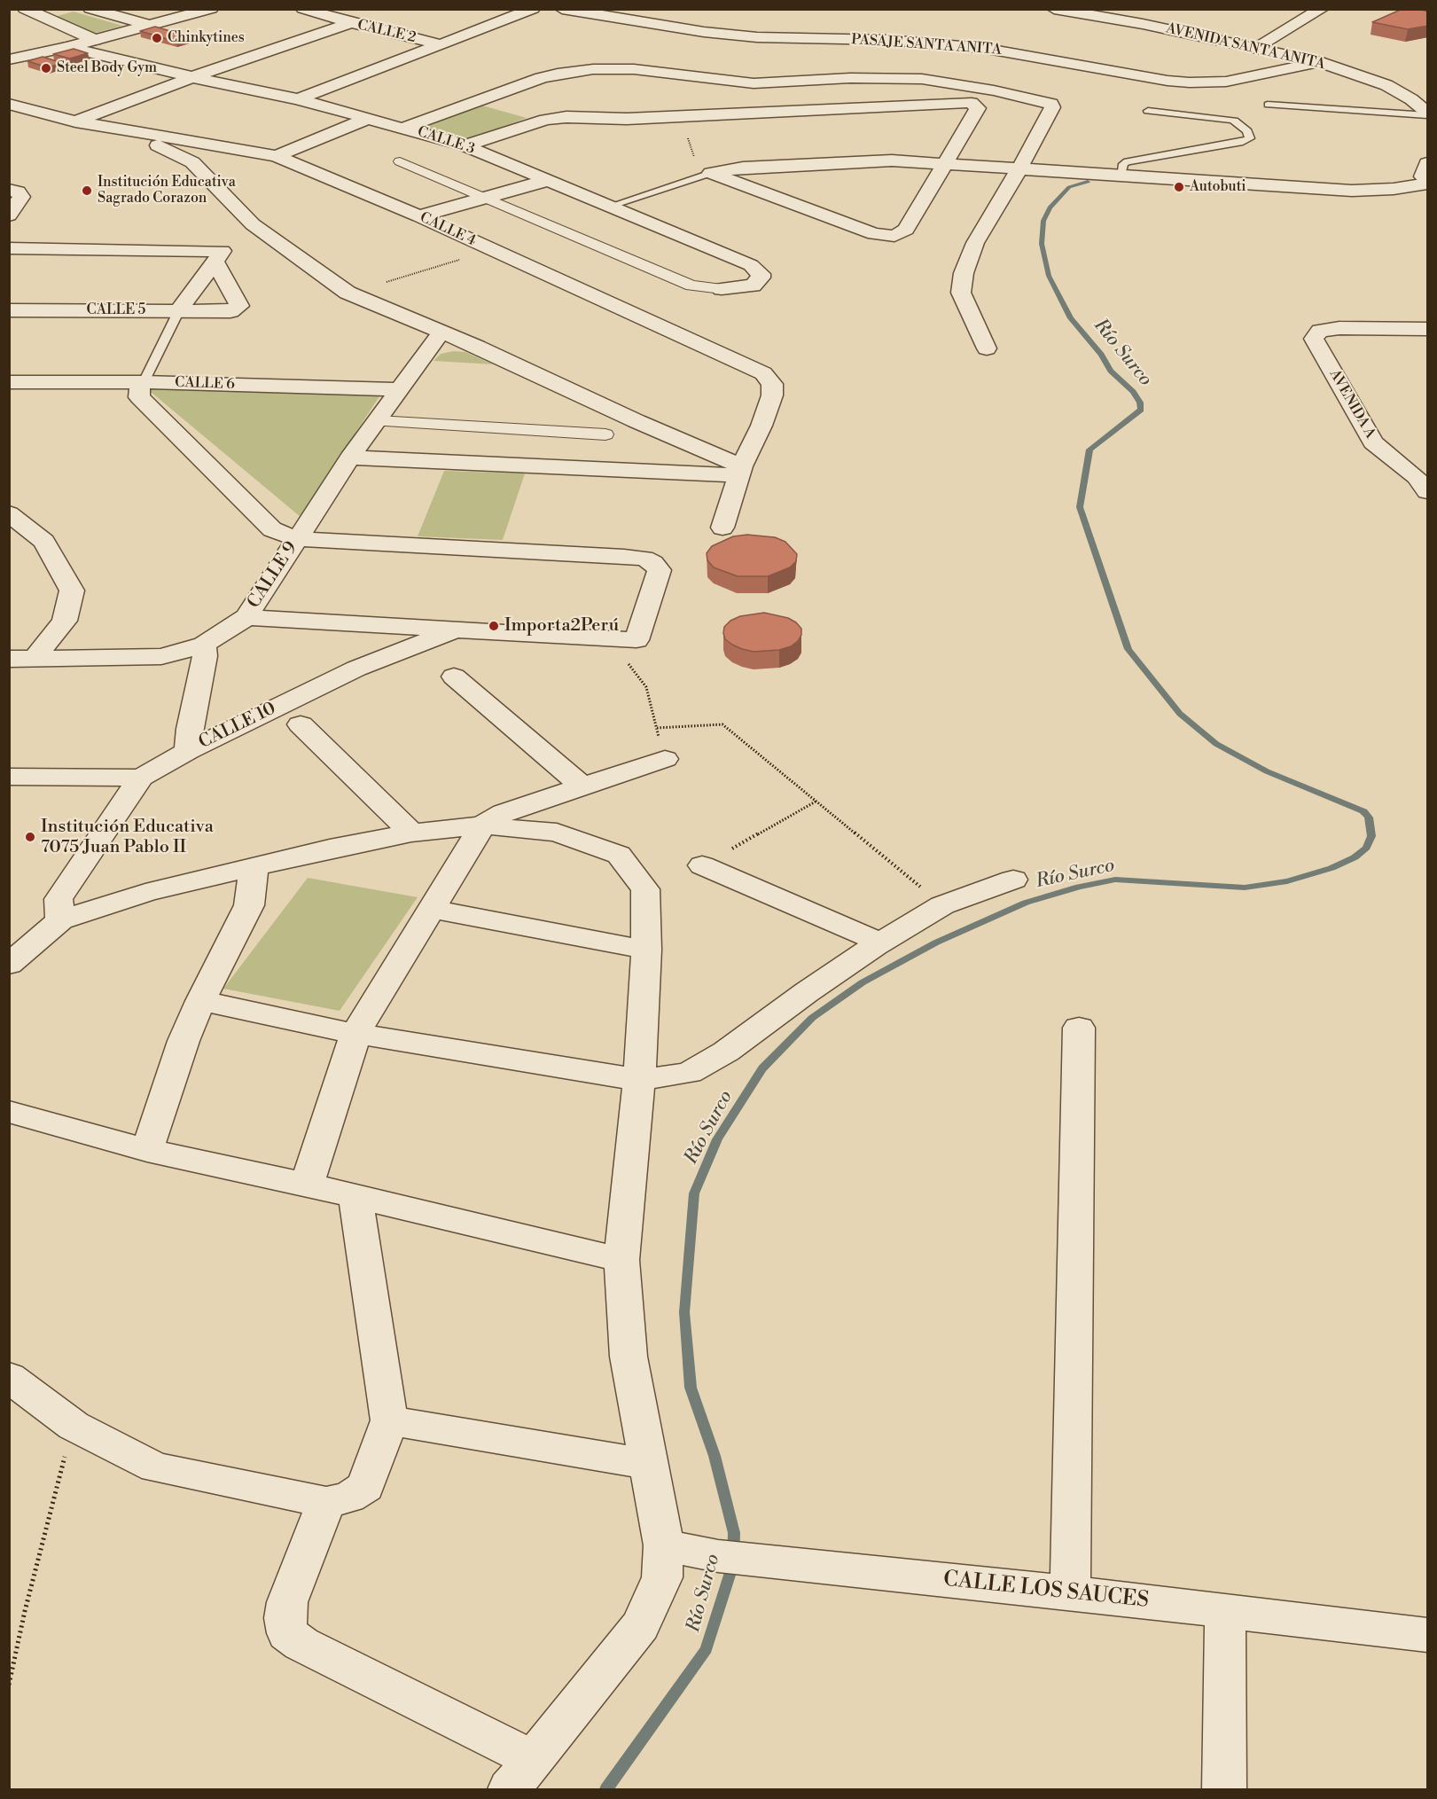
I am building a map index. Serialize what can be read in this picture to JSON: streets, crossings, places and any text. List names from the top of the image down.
{
  "streets": {
    "street": [
      "CALLE 2",
      "PASAJE SANTA ANITA",
      "AVENIDA SANTA ANITA",
      "CALLE 3",
      "CALLE 4",
      "CALLE 5",
      "CALLE 6",
      "AVENIDA A",
      "CALLE 9",
      "CALLE 10",
      "CALLE LOS SAUCES"
    ]
  },
  "crossings": [
    ["PASAJE SANTA ANITA", "AVENIDA SANTA ANITA"],
    ["CALLE 6", "CALLE 9"]
  ],
  "water": ["Río Surco"],
  "places": [
    "Chinkytines",
    "Steel Body Gym",
    "Autobuti",
    "Institución Educativa Sagrado Corazon",
    "Importa2Perú",
    "Institución Educativa 7075 Juan Pablo II"
  ]
}
